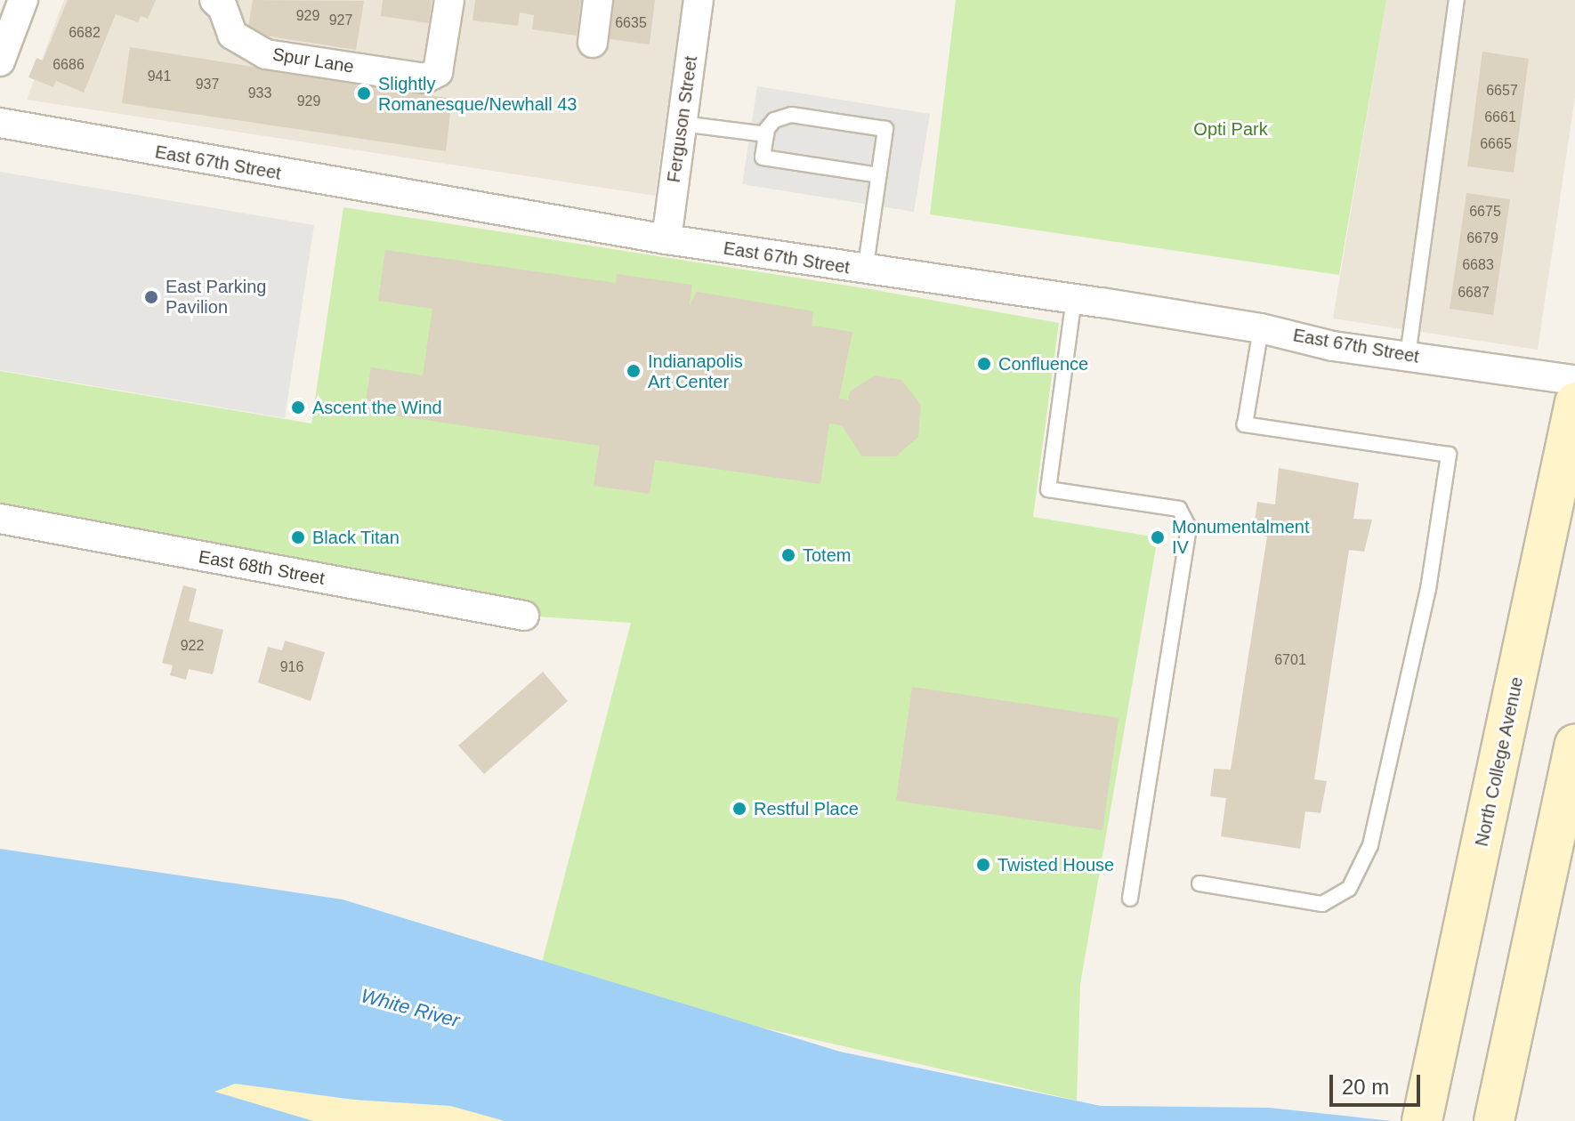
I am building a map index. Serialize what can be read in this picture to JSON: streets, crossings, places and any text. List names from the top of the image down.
{
  "streets": {
    "main road": ["North College Avenue"],
    "street": [
      "Spur Lane",
      "Ferguson Street",
      "East 67th Street",
      "East 68th Street"
    ]
  },
  "crossings": [
    ["Ferguson Street", "East 67th Street"]
  ],
  "water": ["White River"],
  "parks": ["Opti Park"],
  "places": [
    "Slightly Romanesque/Newhall 43",
    "East Parking Pavilion",
    "Confluence",
    "Indianapolis Art Center",
    "Ascent the Wind",
    "Black Titan",
    "Monumentalment IV",
    "Totem",
    "Restful Place",
    "Twisted House"
  ],
  "house_numbers": [
    "929",
    "927",
    "6635",
    "6682",
    "6686",
    "941",
    "937",
    "6657",
    "933",
    "929",
    "6661",
    "6665",
    "6675",
    "6679",
    "6683",
    "6687",
    "922",
    "6701",
    "916"
  ],
  "scale_bar": "20 m"
}
